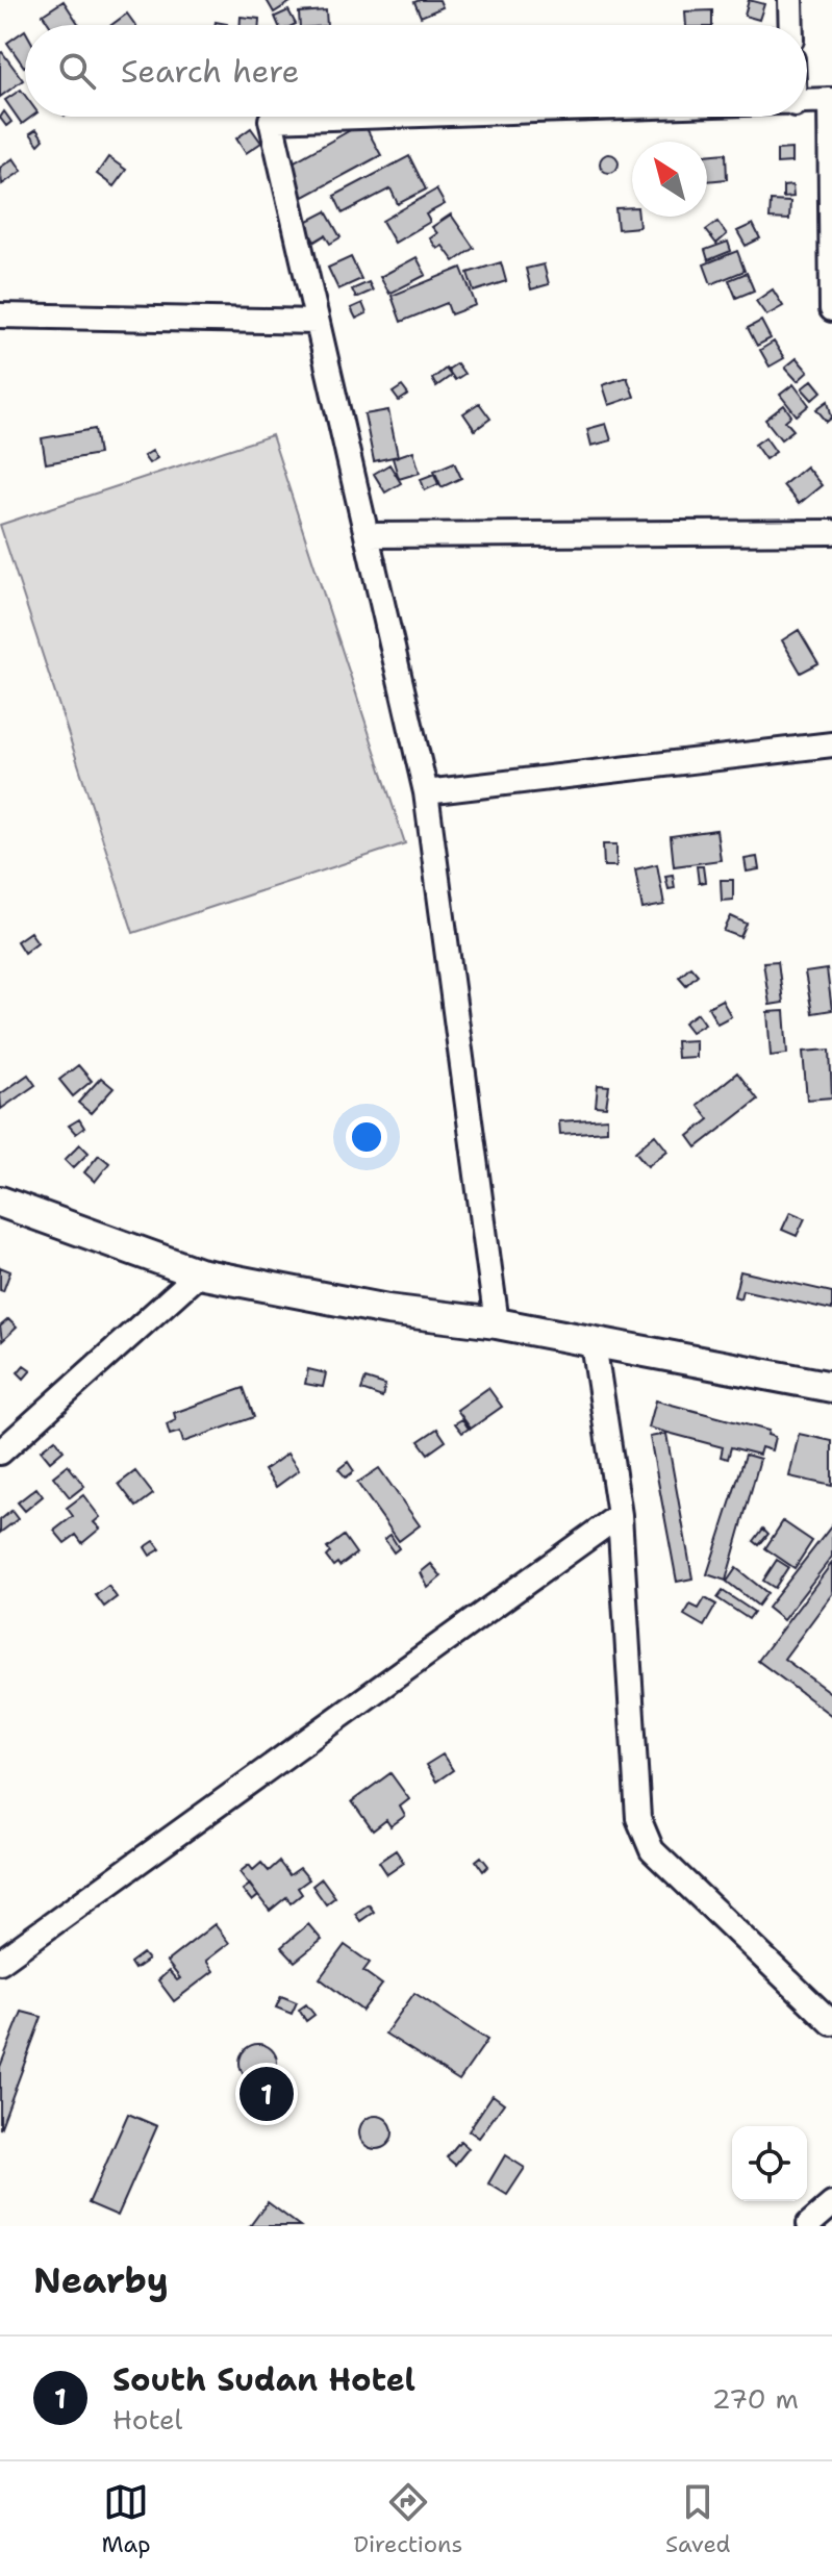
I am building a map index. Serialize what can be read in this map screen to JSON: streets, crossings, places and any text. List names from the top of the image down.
{
  "north": "top left",
  "page": {
    "search": "Search here",
    "pins": "1",
    "heading": "Nearby",
    "list": [
      {
        "mark": "1",
        "name": "South Sudan Hotel",
        "note": "Hotel",
        "value": "270 m"
      }
    ],
    "nav": ["Map", "Directions", "Saved"]
  }
}
